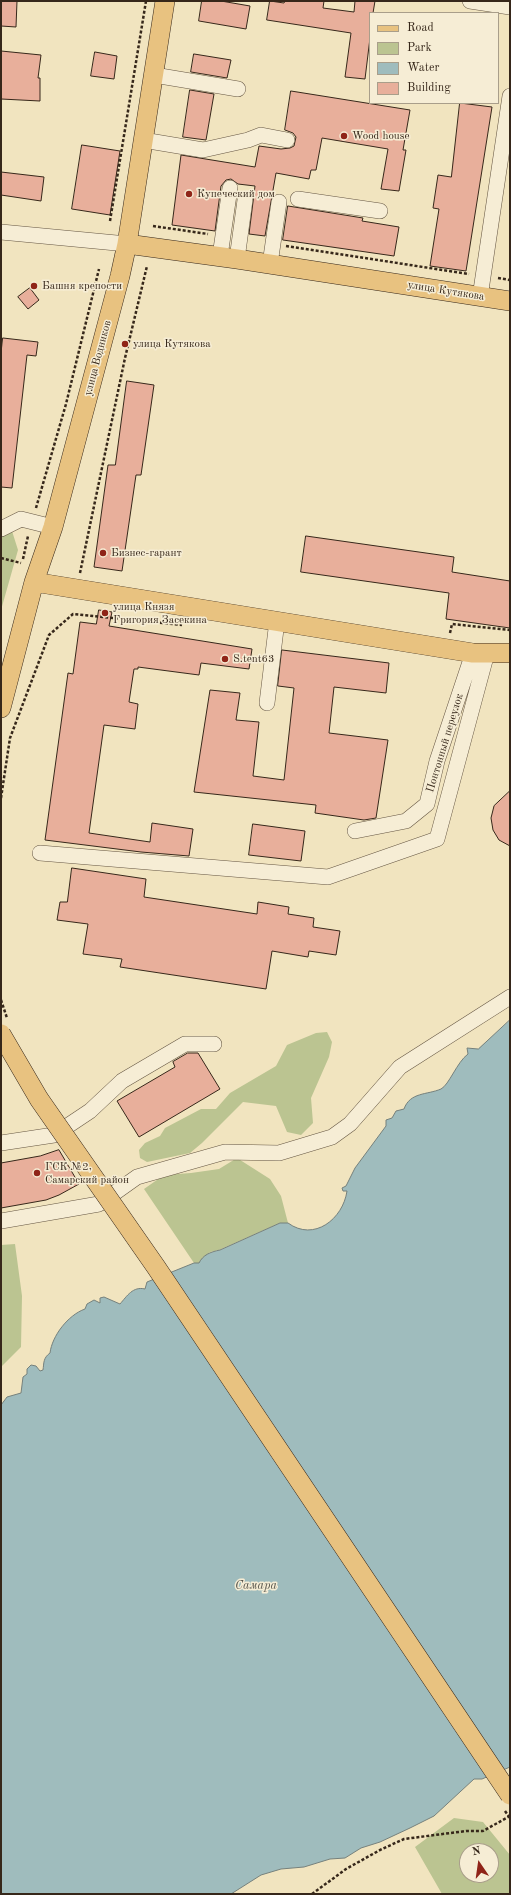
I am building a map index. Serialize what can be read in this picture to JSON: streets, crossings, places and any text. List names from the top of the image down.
{
  "streets": {
    "main road": ["улица Кутякова", "улица Водников"],
    "street": ["Понтонный переулок"]
  },
  "crossings": [
    ["улица Кутякова", "улица Водников"]
  ],
  "water": ["Самара"],
  "places": [
    "Wood house",
    "Купеческий дом",
    "Башня крепости",
    "улица Кутякова",
    "Бизнес-гарант",
    "улица Князя Григория Засекина",
    "S.tent63",
    "ГСК №2, Самарский район"
  ],
  "legend": [
    "Road",
    "Park",
    "Water",
    "Building"
  ],
  "north": "top"
}
